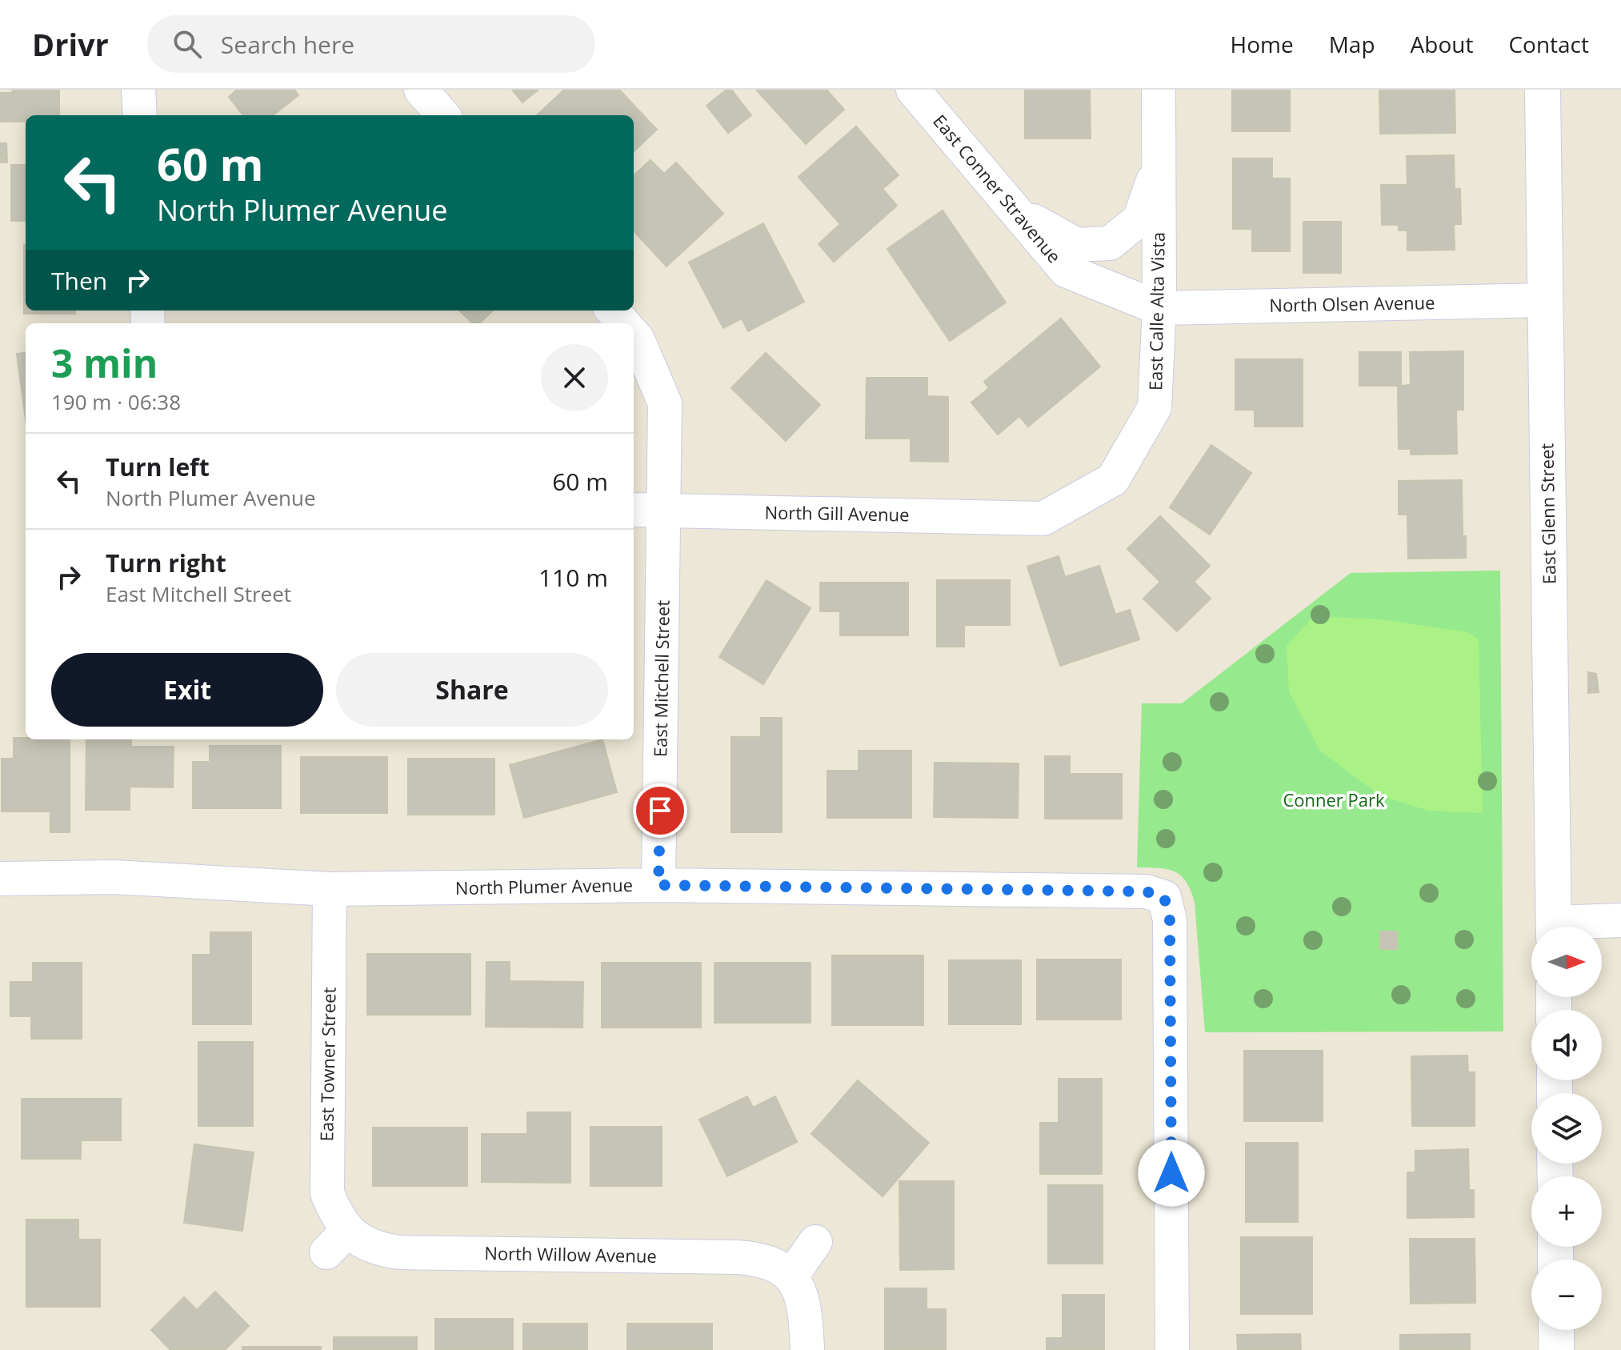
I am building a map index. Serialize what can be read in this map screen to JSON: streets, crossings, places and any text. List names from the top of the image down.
{
  "streets": {
    "street": [
      "East Conner Stravenue",
      "North Olsen Avenue",
      "East Calle Alta Vista",
      "North Gill Avenue",
      "East Glenn Street",
      "East Mitchell Street",
      "North Plumer Avenue",
      "East Towner Street",
      "North Willow Avenue"
    ]
  },
  "crossings": [
    ["East Conner Stravenue", "North Olsen Avenue"],
    ["East Conner Stravenue", "East Calle Alta Vista"],
    ["North Olsen Avenue", "East Calle Alta Vista"],
    ["North Olsen Avenue", "East Glenn Street"],
    ["East Calle Alta Vista", "North Gill Avenue"],
    ["North Gill Avenue", "East Mitchell Street"],
    ["East Mitchell Street", "North Plumer Avenue"],
    ["North Plumer Avenue", "East Towner Street"],
    ["East Towner Street", "North Willow Avenue"]
  ],
  "parks": ["Conner Park"],
  "north": "right",
  "page": {
    "header": "Drivr",
    "search": "Search here",
    "nav": [
      "Home",
      "Map",
      "About",
      "Contact"
    ],
    "turn": ["60 m", "North Plumer Avenue"],
    "then": "Then",
    "heading": ["3 min", "190 m · 06:38"],
    "list": [
      {
        "name": "Turn left",
        "note": "North Plumer Avenue",
        "value": "60 m"
      },
      {
        "name": "Turn right",
        "note": "East Mitchell Street",
        "value": "110 m"
      }
    ],
    "buttons": ["Exit", "Share"],
    "map_buttons": ["+", "−"]
  }
}
